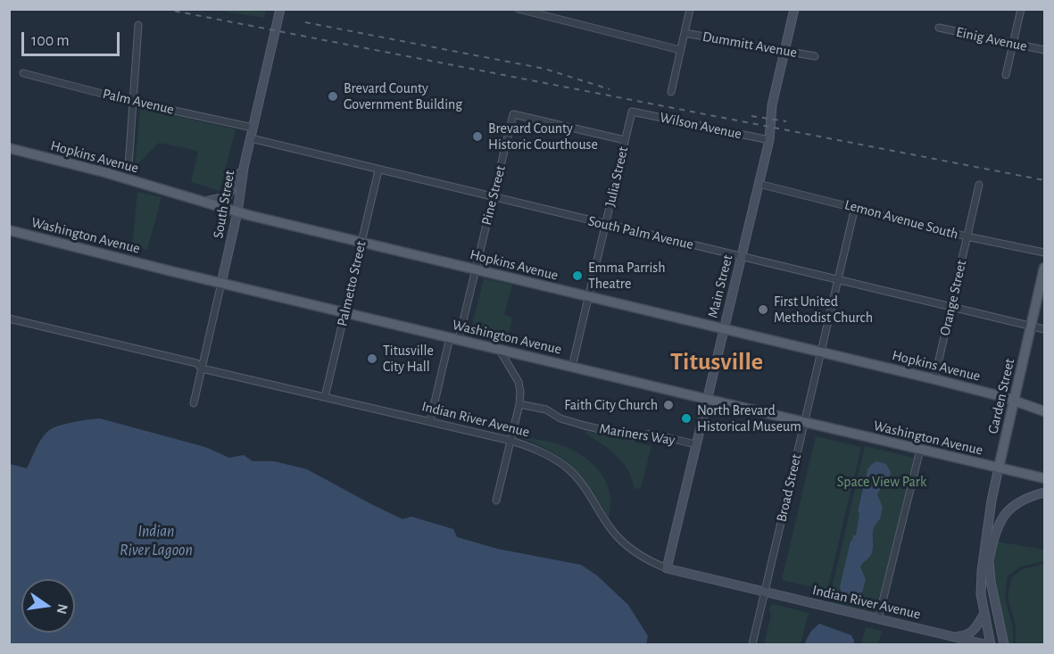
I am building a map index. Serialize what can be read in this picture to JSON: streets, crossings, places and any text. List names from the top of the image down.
{
  "streets": {
    "main road": ["Hopkins Avenue", "Washington Avenue", "Garden Street"],
    "street": [
      "Einig Avenue",
      "Dummitt Avenue",
      "Palm Avenue",
      "Wilson Avenue",
      "Julia Street",
      "Pine Street",
      "South Street",
      "Lemon Avenue South",
      "South Palm Avenue",
      "Palmetto Street",
      "Main Street",
      "Orange Street",
      "Indian River Avenue",
      "Mariners Way",
      "Broad Street"
    ]
  },
  "crossings": [
    ["Dummitt Avenue", "Main Street"],
    ["Palm Avenue", "South Street"],
    ["Wilson Avenue", "Julia Street"],
    ["Wilson Avenue", "Main Street"],
    ["Hopkins Avenue", "Julia Street"],
    ["Hopkins Avenue", "Pine Street"],
    ["Hopkins Avenue", "South Street"],
    ["Hopkins Avenue", "Palmetto Street"],
    ["Hopkins Avenue", "Main Street"],
    ["Hopkins Avenue", "Orange Street"],
    ["Hopkins Avenue", "Garden Street"],
    ["Hopkins Avenue", "Broad Street"],
    ["Julia Street", "Pine Street"],
    ["Julia Street", "South Palm Avenue"],
    ["Julia Street", "Washington Avenue"],
    ["Pine Street", "South Palm Avenue"],
    ["Pine Street", "Washington Avenue"],
    ["Pine Street", "Indian River Avenue"],
    ["South Street", "South Palm Avenue"],
    ["South Street", "Washington Avenue"],
    ["South Street", "Indian River Avenue"],
    ["Lemon Avenue South", "Main Street"],
    ["Lemon Avenue South", "Orange Street"],
    ["Lemon Avenue South", "Broad Street"],
    ["South Palm Avenue", "Palmetto Street"],
    ["South Palm Avenue", "Main Street"],
    ["South Palm Avenue", "Orange Street"],
    ["South Palm Avenue", "Garden Street"],
    ["South Palm Avenue", "Broad Street"],
    ["Washington Avenue", "Palmetto Street"],
    ["Washington Avenue", "Main Street"],
    ["Washington Avenue", "Garden Street"],
    ["Washington Avenue", "Broad Street"],
    ["Palmetto Street", "Indian River Avenue"],
    ["Main Street", "Indian River Avenue"],
    ["Main Street", "Mariners Way"],
    ["Indian River Avenue", "Broad Street"]
  ],
  "districts": ["Titusville"],
  "water": ["Indian River Lagoon"],
  "parks": ["Space View Park"],
  "places": [
    "Brevard County Government Building",
    "Brevard County Historic Courthouse",
    "Emma Parrish Theatre",
    "First United Methodist Church",
    "Titusville City Hall",
    "Faith City Church",
    "North Brevard Historical Museum"
  ],
  "scale_bar": "100 m",
  "north": "right"
}
